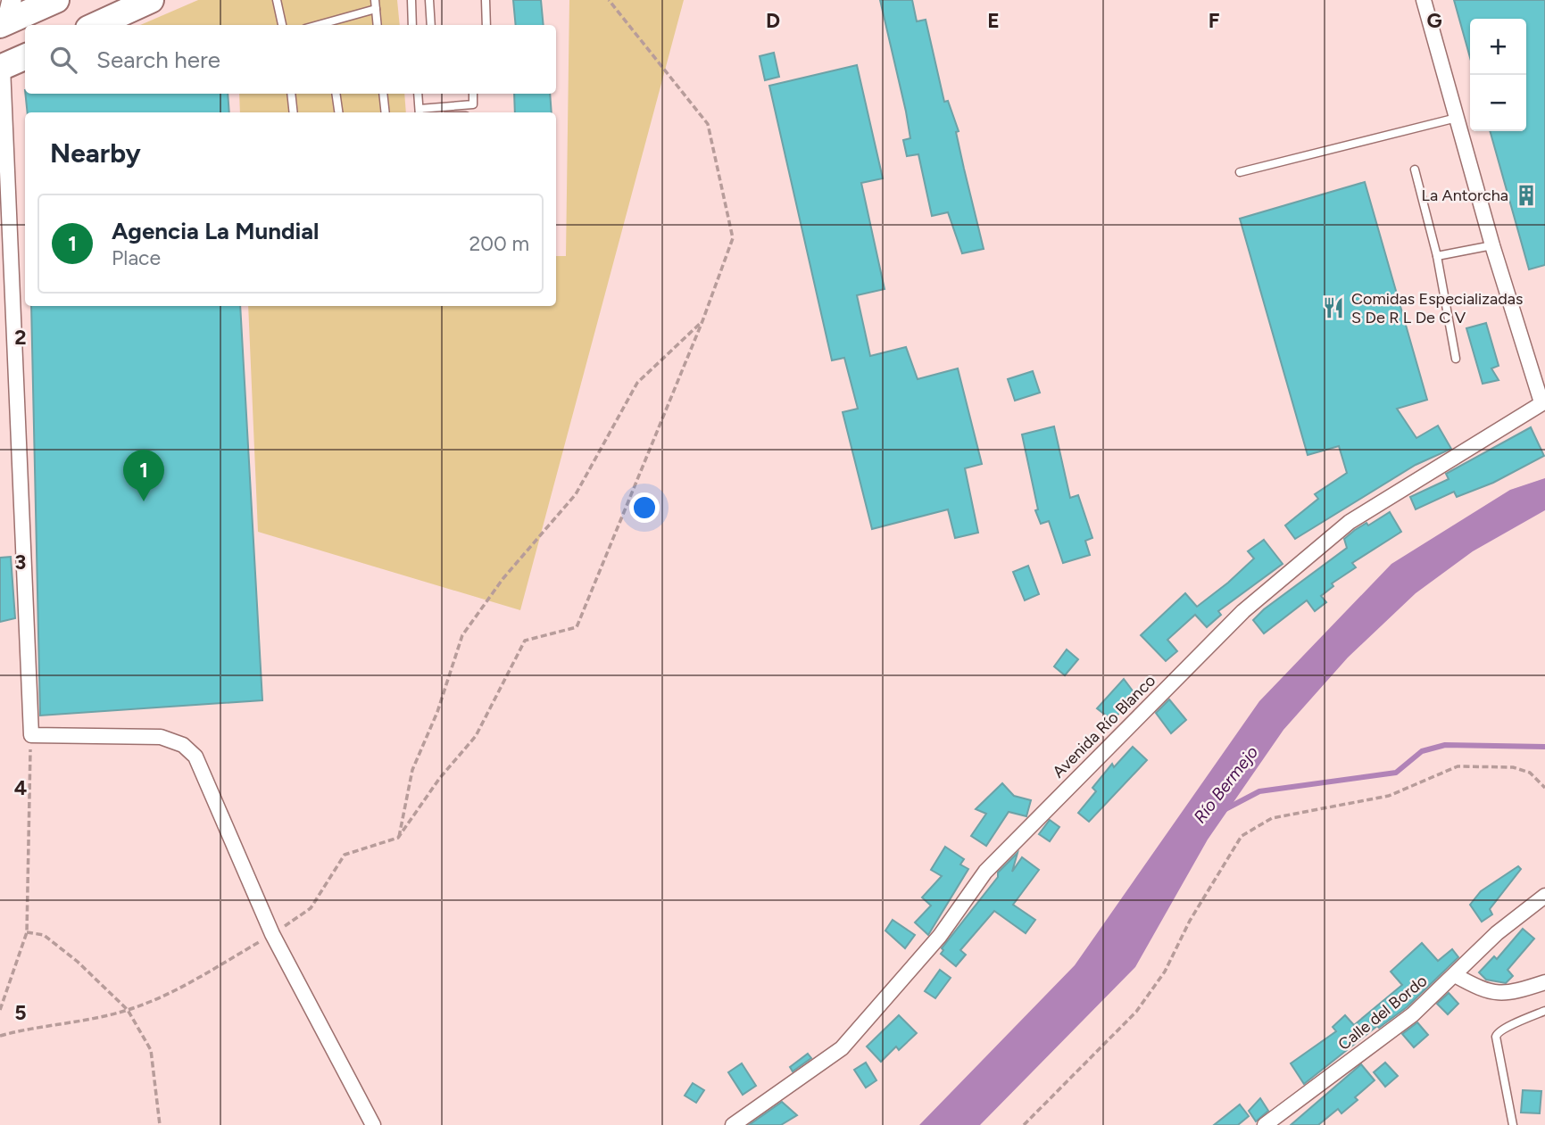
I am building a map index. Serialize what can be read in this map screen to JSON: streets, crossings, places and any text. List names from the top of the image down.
{
  "streets": {
    "street": ["Avenida Río Blanco", "Calle del Bordo"]
  },
  "water": ["Río Bermejo"],
  "places": {
    "building": ["La Antorcha"],
    "restaurant": ["Comidas Especializadas S De R L De C V"]
  },
  "page": {
    "map_buttons": ["+", "−"],
    "search": "Search here",
    "heading": "Nearby",
    "list": [
      {
        "mark": "1",
        "name": "Agencia La Mundial",
        "note": "Place",
        "value": "200 m"
      }
    ],
    "pins": "1"
  },
  "grid": {
    "columns": [
      "D",
      "E",
      "F",
      "G"
    ],
    "rows": [
      "2",
      "3",
      "4",
      "5"
    ]
  }
}
